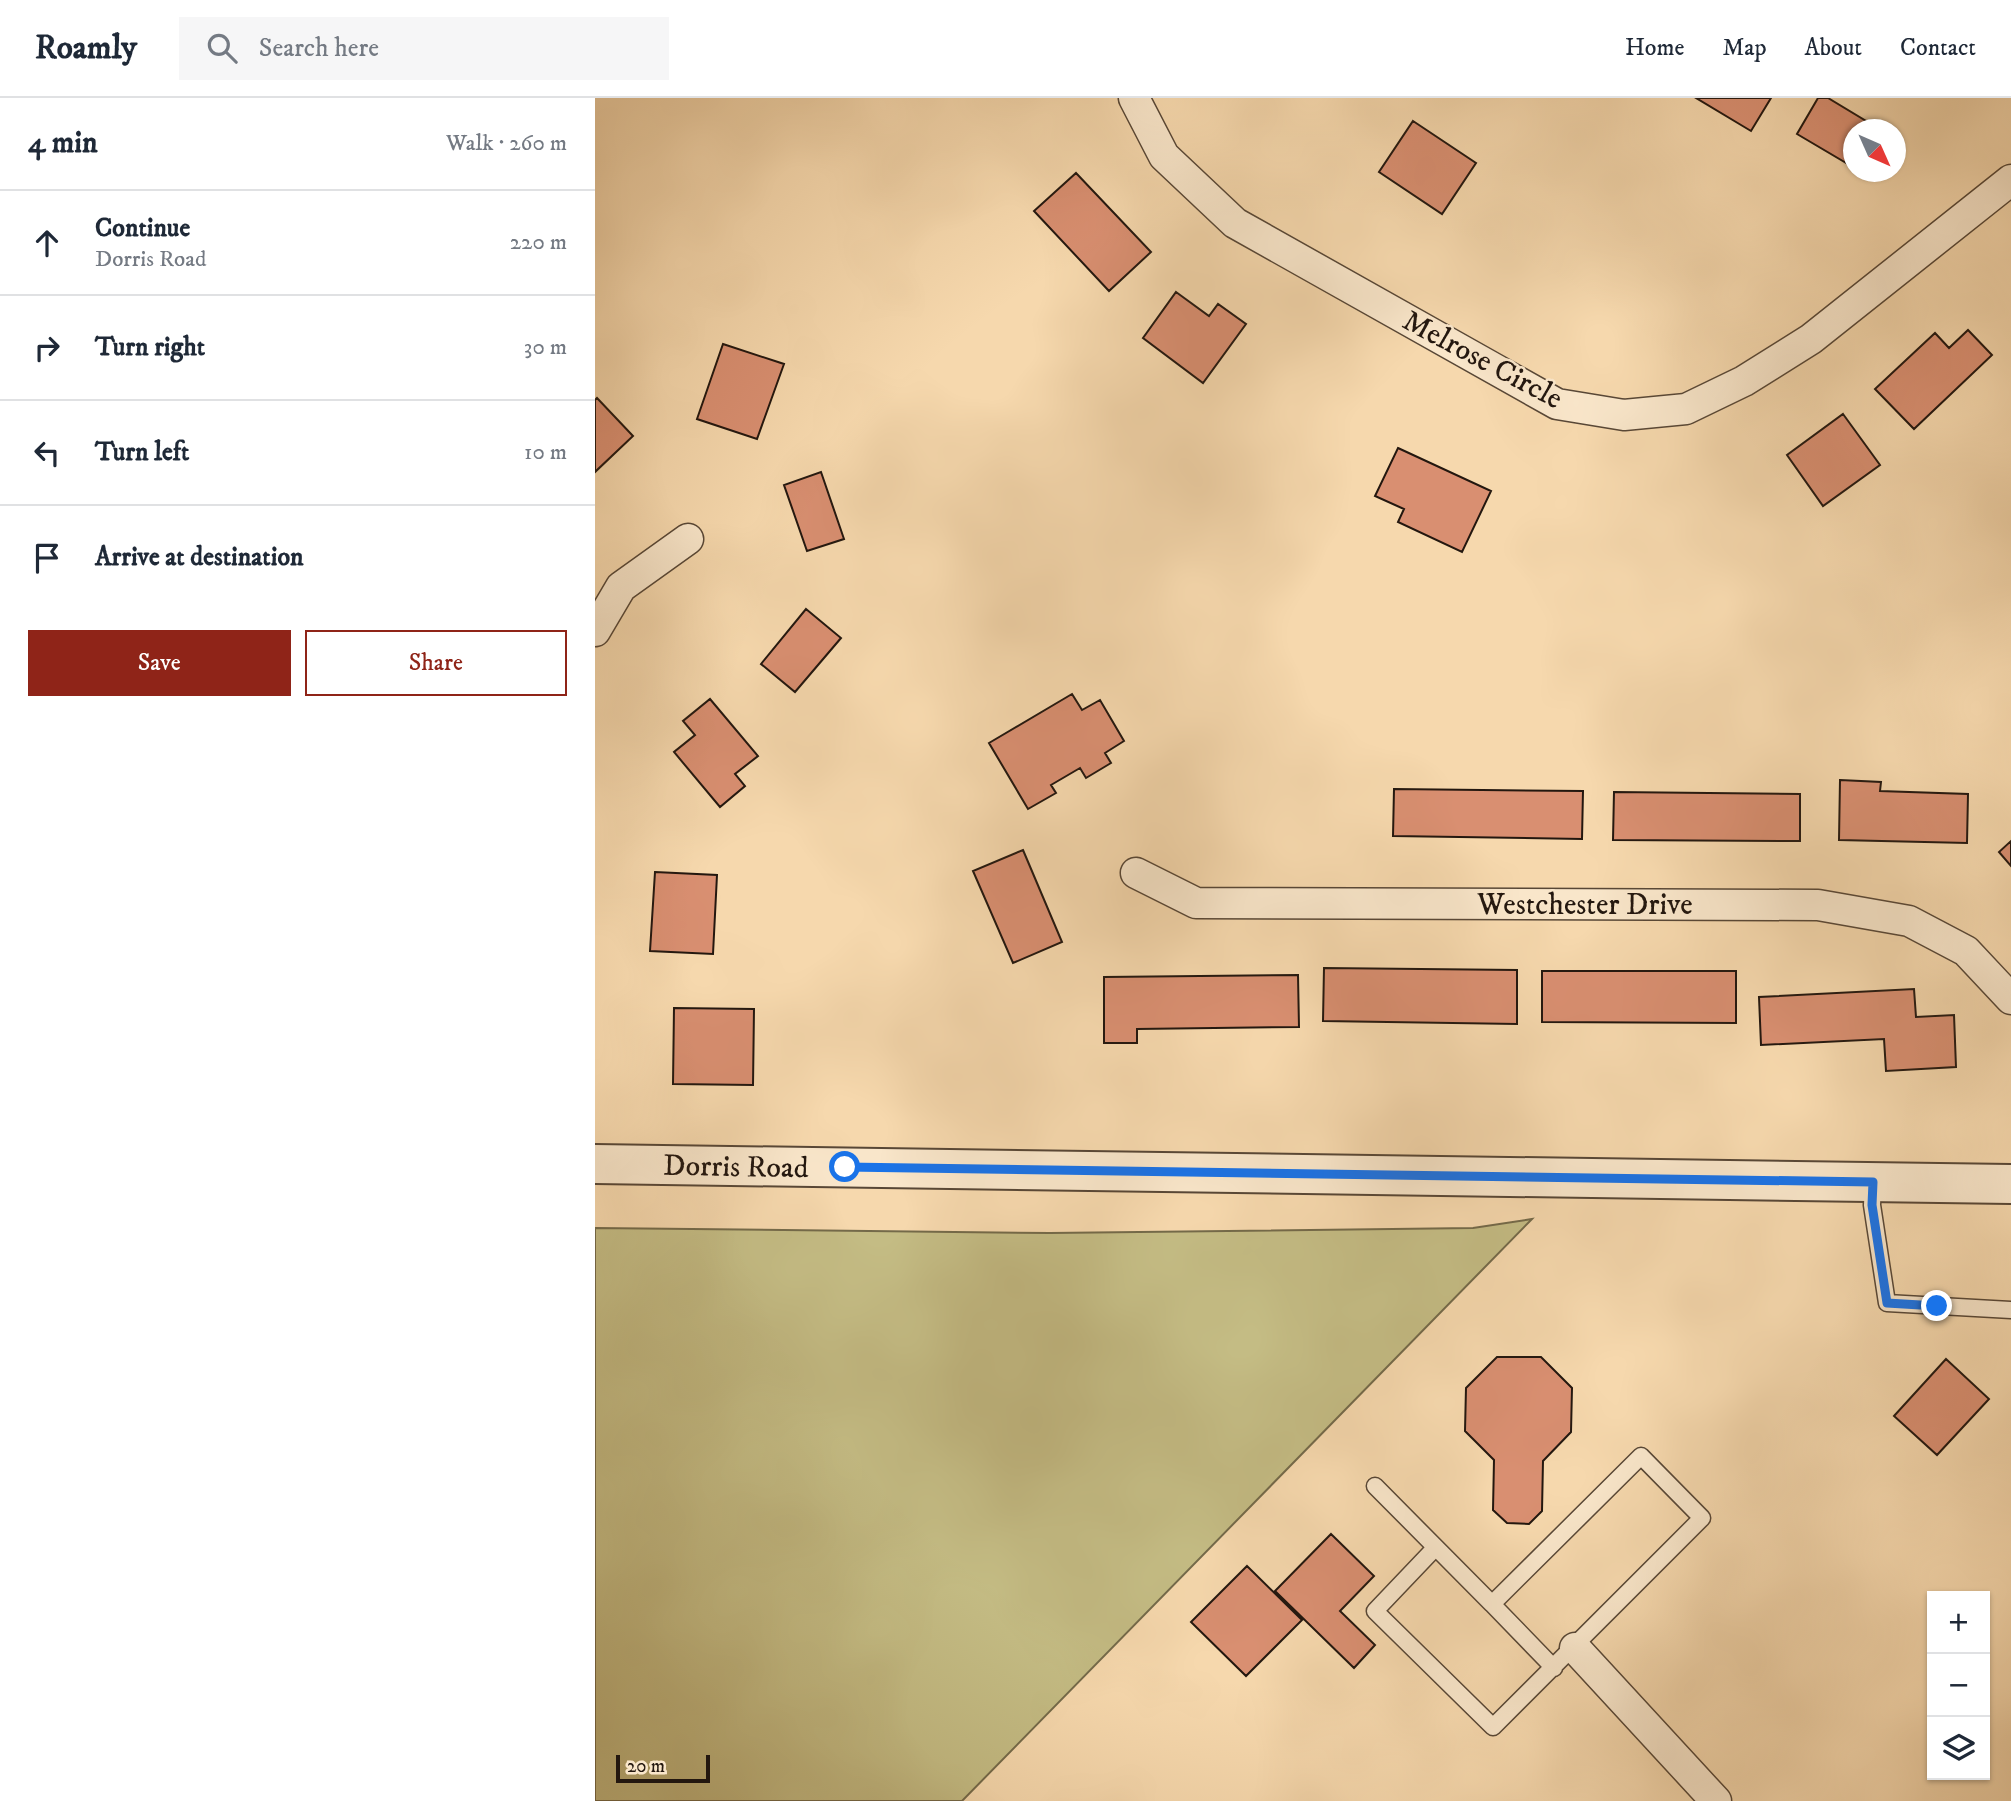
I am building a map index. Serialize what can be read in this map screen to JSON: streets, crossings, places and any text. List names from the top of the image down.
{
  "streets": {
    "street": ["Melrose Circle", "Westchester Drive", "Dorris Road"]
  },
  "scale_bar": "20 m",
  "north": "bottom right",
  "page": {
    "header": "Roamly",
    "search": "Search here",
    "nav": [
      "Home",
      "Map",
      "About",
      "Contact"
    ],
    "heading": ["4 min", "Walk · 260 m"],
    "list": [
      ["Continue", "Dorris Road", "220 m"],
      ["Turn right", "30 m"],
      ["Turn left", "10 m"],
      "Arrive at destination"
    ],
    "buttons": ["Save", "Share"],
    "map_buttons": ["+", "−"],
    "scale": "20 m"
  }
}
